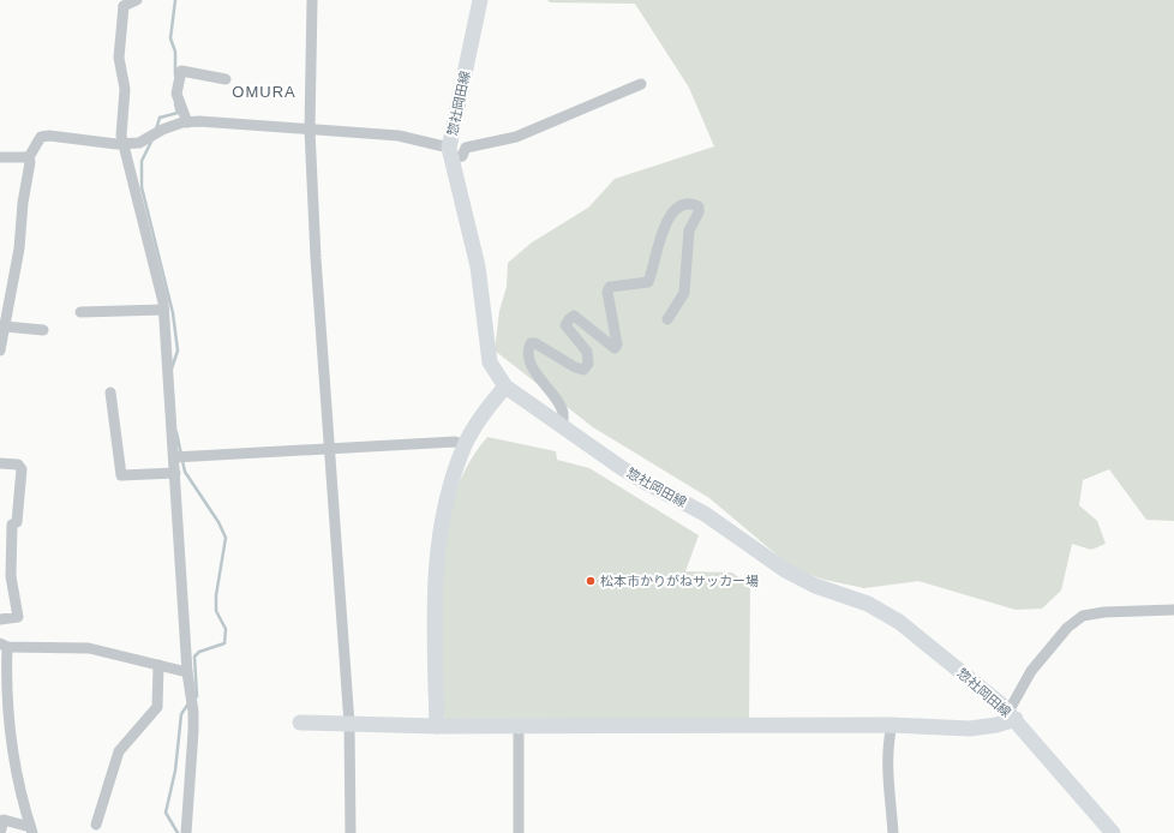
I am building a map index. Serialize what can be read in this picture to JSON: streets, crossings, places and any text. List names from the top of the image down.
{
  "streets": {
    "main road": ["惣社岡田線"]
  },
  "districts": ["OMURA"],
  "places": ["松本市かりがねサッカー場"]
}
